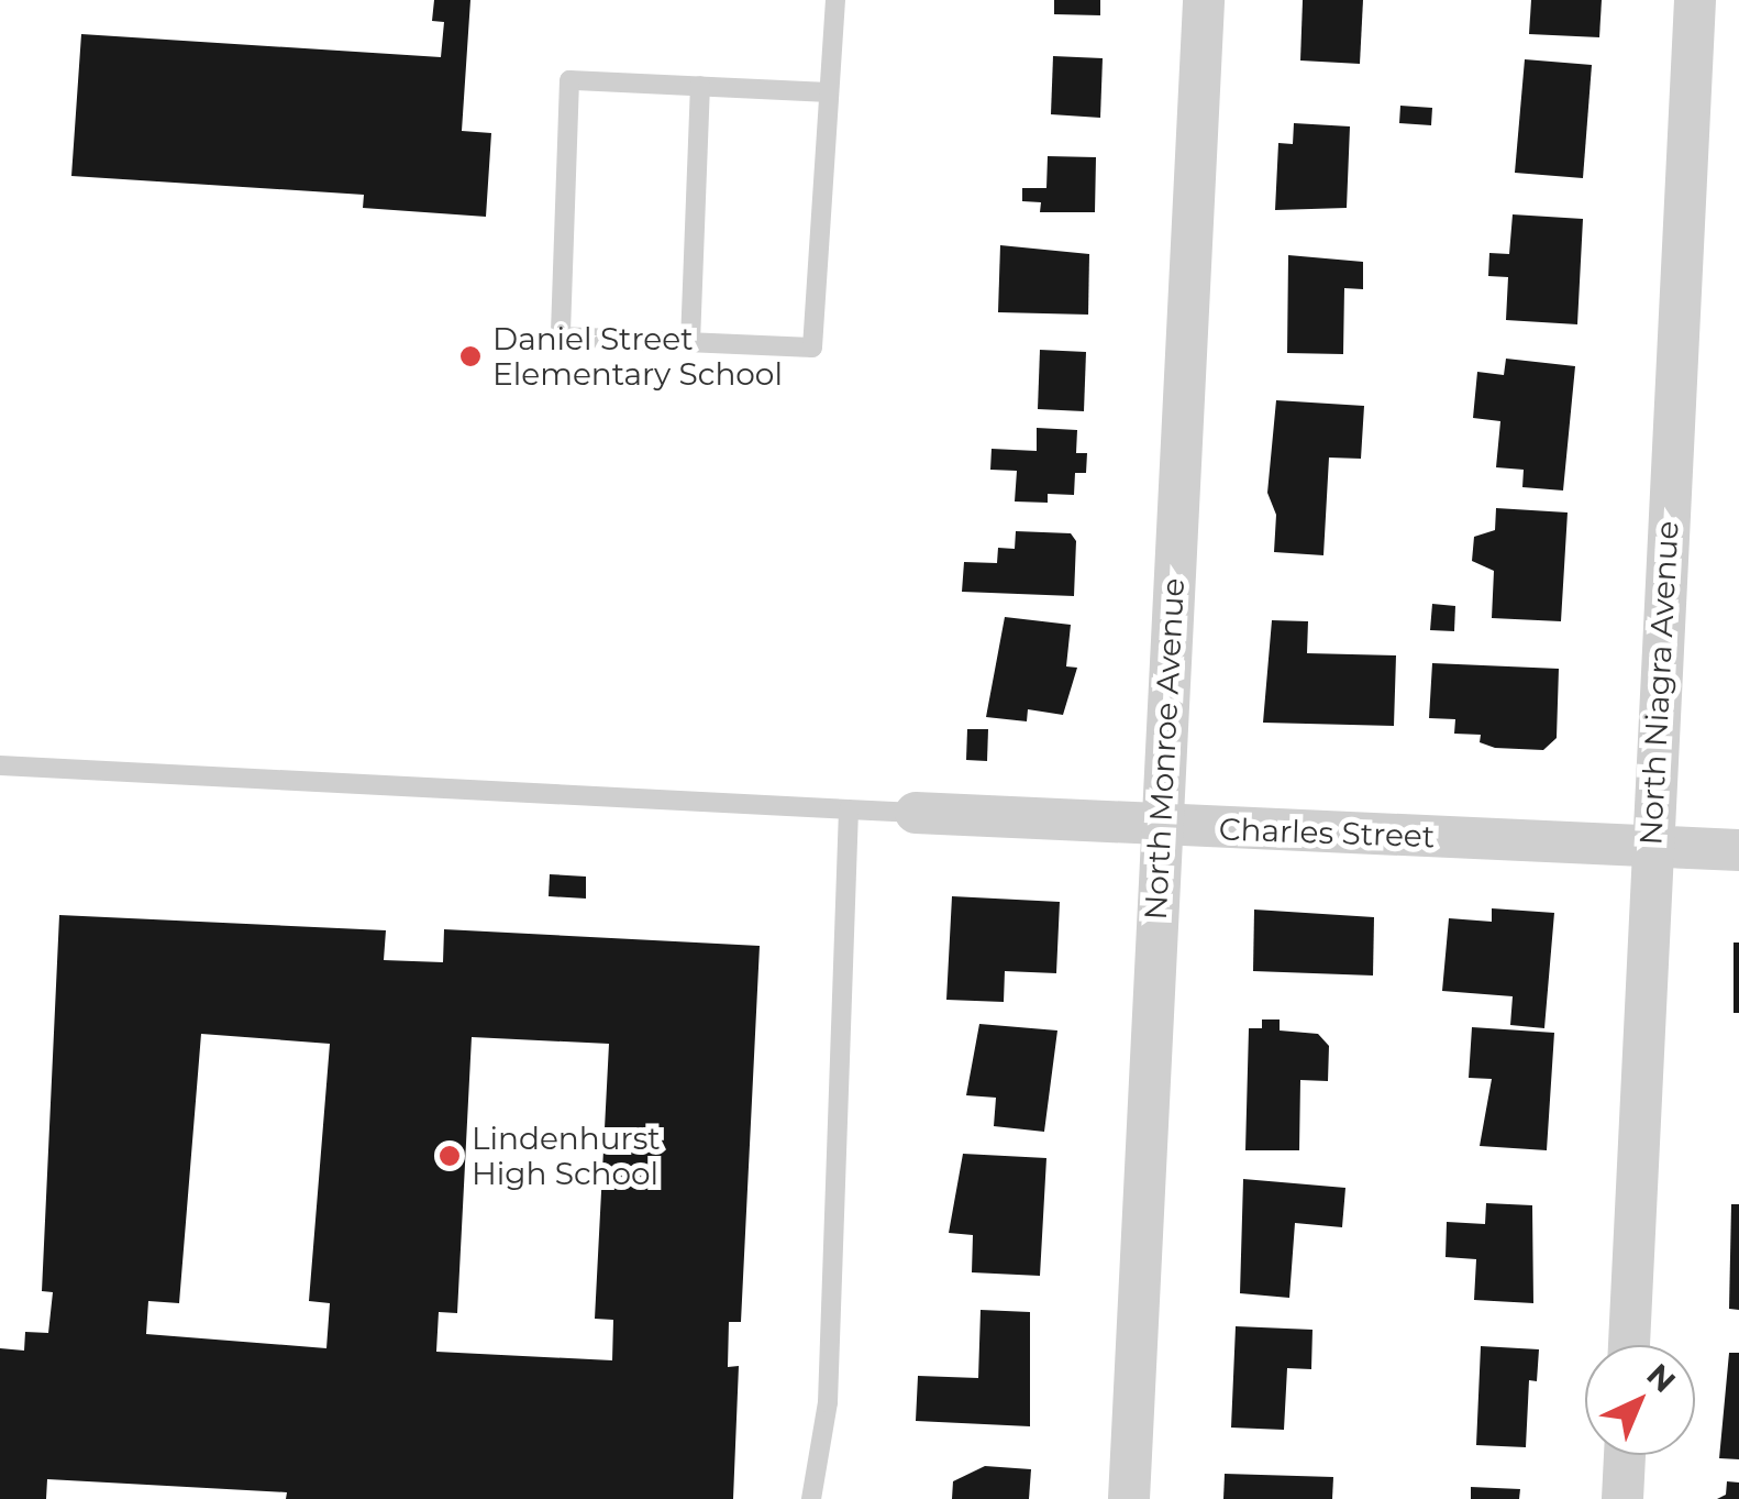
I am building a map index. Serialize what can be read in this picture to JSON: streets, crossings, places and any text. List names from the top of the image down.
{
  "streets": {
    "street": ["North Niagra Avenue", "North Monroe Avenue", "Charles Street"]
  },
  "crossings": [
    ["North Niagra Avenue", "Charles Street"],
    ["North Monroe Avenue", "Charles Street"]
  ],
  "places": ["Daniel Street Elementary School", "Lindenhurst High School"],
  "north": "top right"
}
